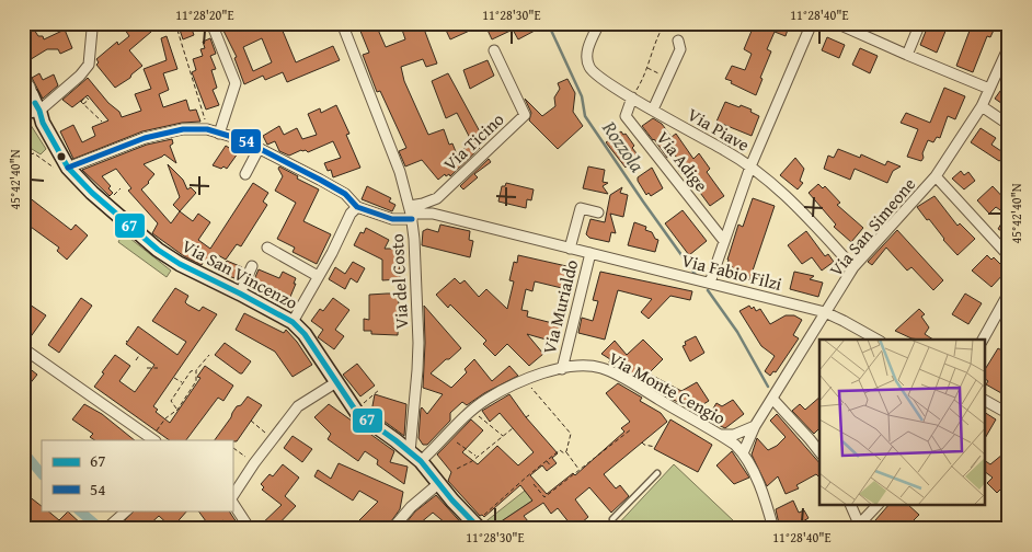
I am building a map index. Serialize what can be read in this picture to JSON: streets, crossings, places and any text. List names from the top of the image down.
{
  "streets": {
    "street": [
      "Via Piave",
      "Via Ticino",
      "Via Adige",
      "Via San Simeone",
      "Via Fabio Filzi",
      "Via San Vincenzo",
      "Via del Costo",
      "Via Murialdo",
      "Via Monte Cengio"
    ]
  },
  "crossings": [
    ["Via Piave", "Via Adige"],
    ["Via Piave", "Via San Simeone"],
    ["Via Ticino", "Via Fabio Filzi"],
    ["Via Ticino", "Via del Costo"],
    ["Via San Simeone", "Via Fabio Filzi"],
    ["Via San Simeone", "Via Monte Cengio"],
    ["Via Fabio Filzi", "Via del Costo"],
    ["Via Fabio Filzi", "Via Murialdo"],
    ["Via San Vincenzo", "Via del Costo"],
    ["Via San Vincenzo", "Via Monte Cengio"],
    ["Via del Costo", "Via Monte Cengio"],
    ["Via Murialdo", "Via Monte Cengio"]
  ],
  "water": ["Rozzola"],
  "lines": ["transit line 67", "transit line 54"],
  "legend": ["67", "54"],
  "coordinates": [
    "11°28'20\"E",
    "11°28'30\"E",
    "11°28'40\"E",
    "45°42'40\"N"
  ]
}
